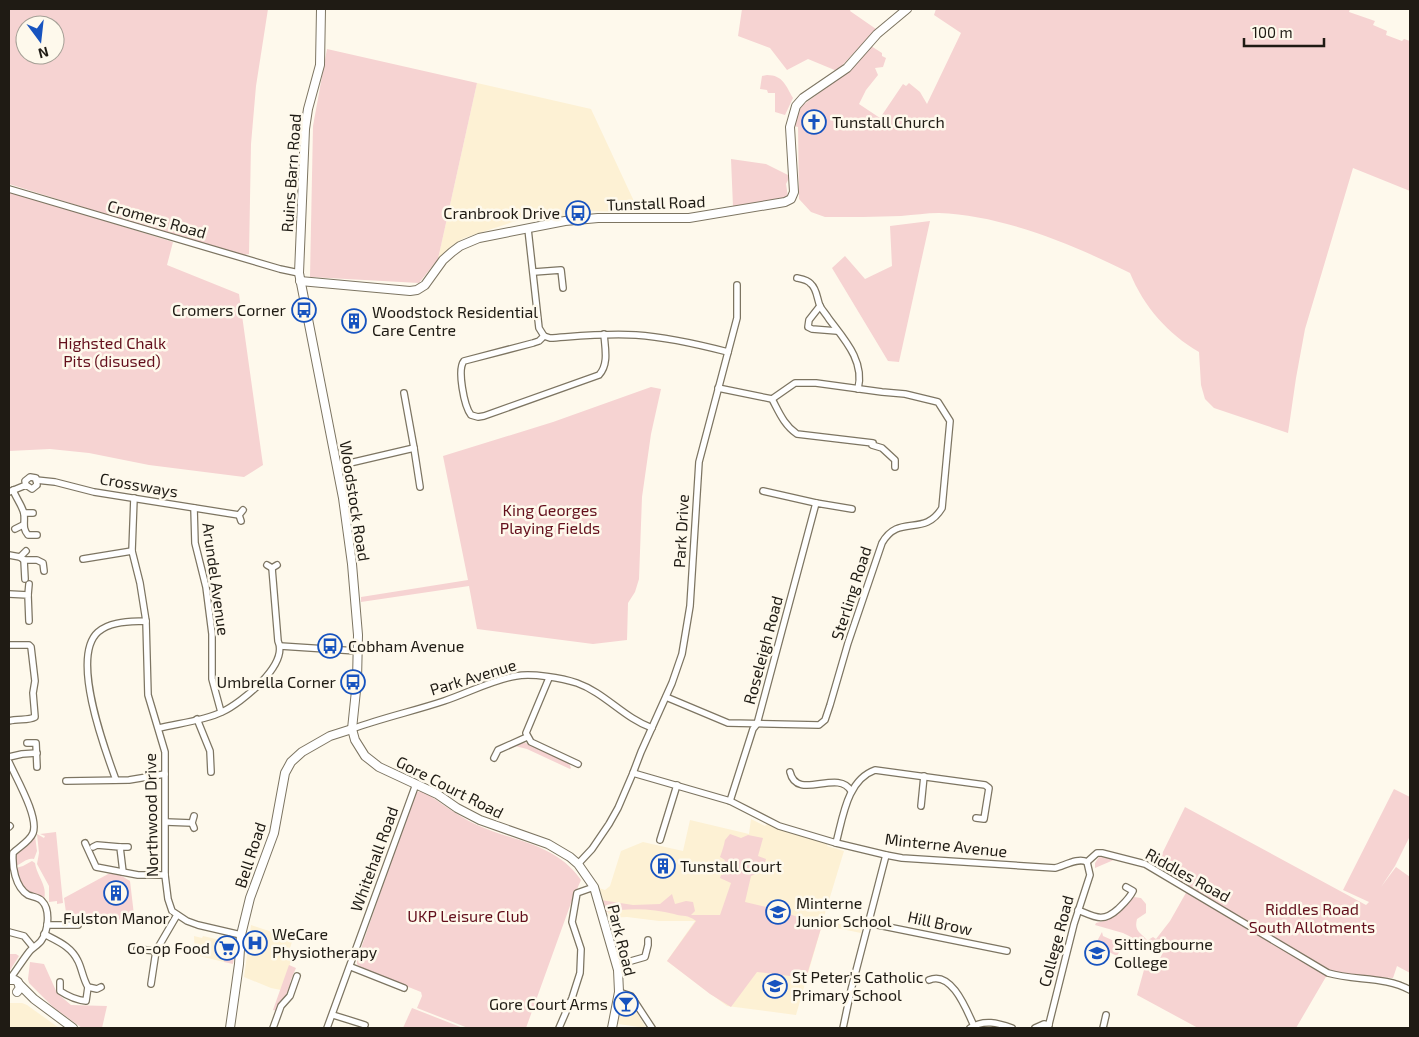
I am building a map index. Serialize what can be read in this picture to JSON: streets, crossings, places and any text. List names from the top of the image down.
{
  "streets": {
    "street": [
      "Ruins Barn Road",
      "Tunstall Road",
      "Cromers Road",
      "Crossways",
      "Woodstock Road",
      "Park Drive",
      "Arundel Avenue",
      "Sterling Road",
      "Roseleigh Road",
      "Park Avenue",
      "Gore Court Road",
      "Northwood Drive",
      "Minterne Avenue",
      "Bell Road",
      "Whitehall Road",
      "Riddles Road",
      "Hill Brow",
      "Park Road",
      "College Road"
    ]
  },
  "crossings": [
    ["Ruins Barn Road", "Tunstall Road"],
    ["Ruins Barn Road", "Cromers Road"],
    ["Ruins Barn Road", "Woodstock Road"],
    ["Tunstall Road", "Cromers Road"],
    ["Tunstall Road", "Woodstock Road"],
    ["Cromers Road", "Woodstock Road"],
    ["Crossways", "Arundel Avenue"],
    ["Crossways", "Northwood Drive"],
    ["Woodstock Road", "Park Avenue"],
    ["Woodstock Road", "Gore Court Road"],
    ["Woodstock Road", "Bell Road"],
    ["Park Drive", "Sterling Road"],
    ["Park Drive", "Park Avenue"],
    ["Park Drive", "Gore Court Road"],
    ["Park Drive", "Minterne Avenue"],
    ["Park Drive", "Park Road"],
    ["Sterling Road", "Roseleigh Road"],
    ["Roseleigh Road", "Minterne Avenue"],
    ["Park Avenue", "Gore Court Road"],
    ["Park Avenue", "Bell Road"],
    ["Gore Court Road", "Bell Road"],
    ["Gore Court Road", "Whitehall Road"],
    ["Gore Court Road", "Park Road"],
    ["Minterne Avenue", "Riddles Road"],
    ["Minterne Avenue", "College Road"],
    ["Riddles Road", "College Road"]
  ],
  "parks": [
    "Highsted Chalk Pits (disused)",
    "King Georges Playing Fields",
    "Riddles Road South Allotments",
    "UKP Leisure Club"
  ],
  "places": {
    "church": ["Tunstall Church"],
    "bus stop": [
      "Cranbrook Drive",
      "Cromers Corner",
      "Cobham Avenue",
      "Umbrella Corner"
    ],
    "building": ["Woodstock Residential Care Centre", "Tunstall Court", "Fulston Manor"],
    "school or university": ["Minterne Junior School", "Sittingbourne College", "St Peter's Catholic Primary School"],
    "hospital": ["WeCare Physiotherapy"],
    "supermarket": ["Co-op Food"],
    "bar": ["Gore Court Arms"]
  },
  "scale_bar": "100 m",
  "north": "bottom"
}
